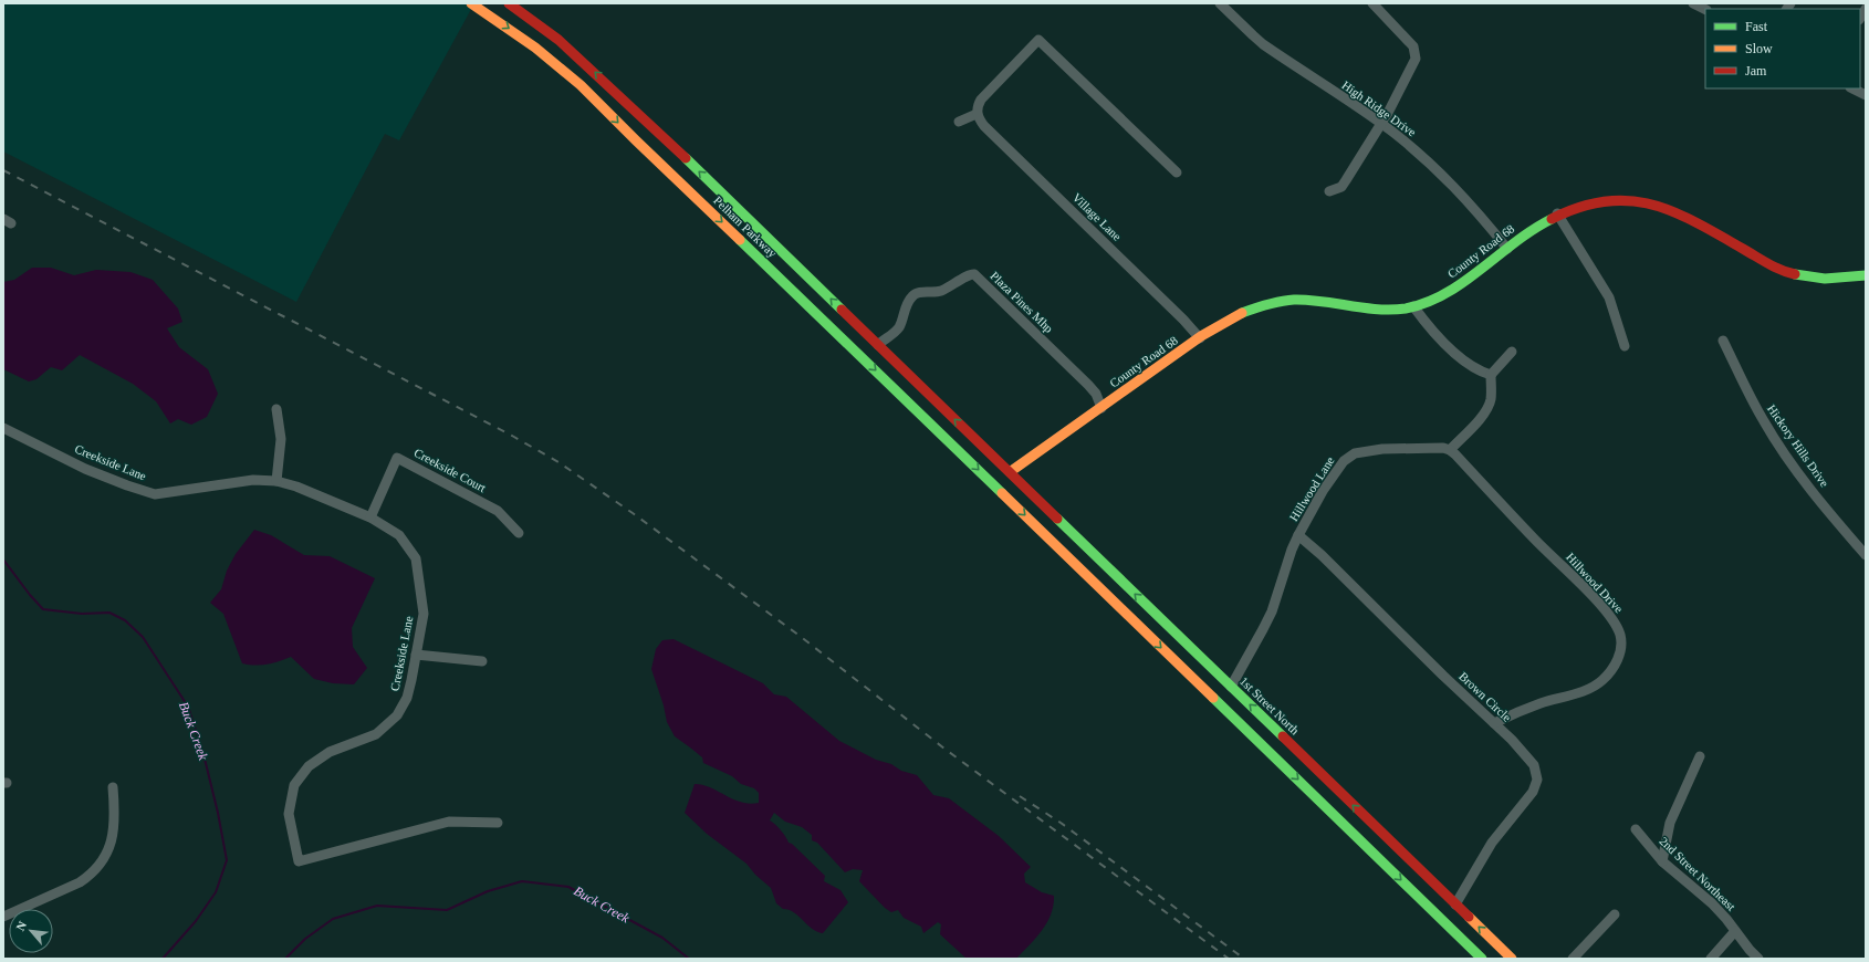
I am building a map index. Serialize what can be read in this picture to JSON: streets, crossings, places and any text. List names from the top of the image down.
{
  "streets": {
    "main road": ["Pelham Parkway", "County Road 68", "1st Street North"],
    "street": [
      "High Ridge Drive",
      "Village Lane",
      "Plaza Pines Mhp",
      "Hickory Hills Drive",
      "Creekside Lane",
      "Creekside Court",
      "Hillwood Lane",
      "Hillwood Drive",
      "Brown Circle",
      "2nd Street Northeast"
    ]
  },
  "crossings": [
    ["High Ridge Drive", "County Road 68"],
    ["Village Lane", "County Road 68"],
    ["Pelham Parkway", "County Road 68"],
    ["Pelham Parkway", "Plaza Pines Mhp"],
    ["Pelham Parkway", "1st Street North"],
    ["County Road 68", "Plaza Pines Mhp"],
    ["County Road 68", "1st Street North"],
    ["Creekside Lane", "Creekside Court"],
    ["Hillwood Lane", "Hillwood Drive"],
    ["Hillwood Lane", "Brown Circle"],
    ["Hillwood Lane", "1st Street North"],
    ["Hillwood Drive", "Brown Circle"],
    ["Brown Circle", "1st Street North"]
  ],
  "water": ["Buck Creek"],
  "legend": ["Fast", "Slow", "Jam"],
  "north": "top left"
}
